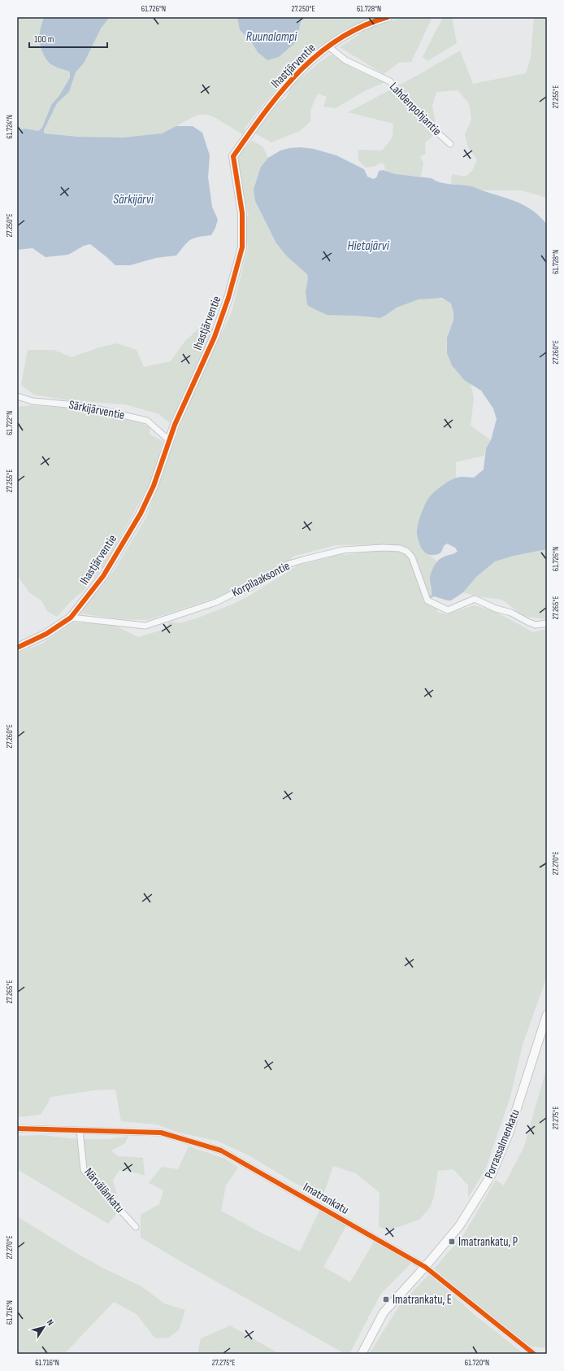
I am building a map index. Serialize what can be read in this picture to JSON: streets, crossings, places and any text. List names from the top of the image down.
{
  "streets": {
    "street": [
      "Ihastjärventie",
      "Lahdenpohjantie",
      "Särkijärventie",
      "Korpilaaksontie",
      "Porrassalmenkatu",
      "Närvälänkatu",
      "Imatrankatu"
    ]
  },
  "crossings": [
    ["Ihastjärventie", "Lahdenpohjantie"],
    ["Ihastjärventie", "Särkijärventie"],
    ["Ihastjärventie", "Korpilaaksontie"],
    ["Porrassalmenkatu", "Imatrankatu"],
    ["Närvälänkatu", "Imatrankatu"]
  ],
  "water": ["Ruunalampi", "Särkijärvi", "Hietajärvi"],
  "places": {
    "transit": ["Imatrankatu, P", "Imatrankatu, E"]
  },
  "scale_bar": "100 m",
  "north": "top right",
  "coordinates": [
    "61.726°N",
    "27.250°E",
    "61.728°N",
    "27.255°E",
    "61.724°N",
    "27.260°E",
    "61.722°N",
    "27.265°E",
    "27.270°E",
    "27.275°E",
    "61.716°N",
    "61.720°N"
  ]
}
